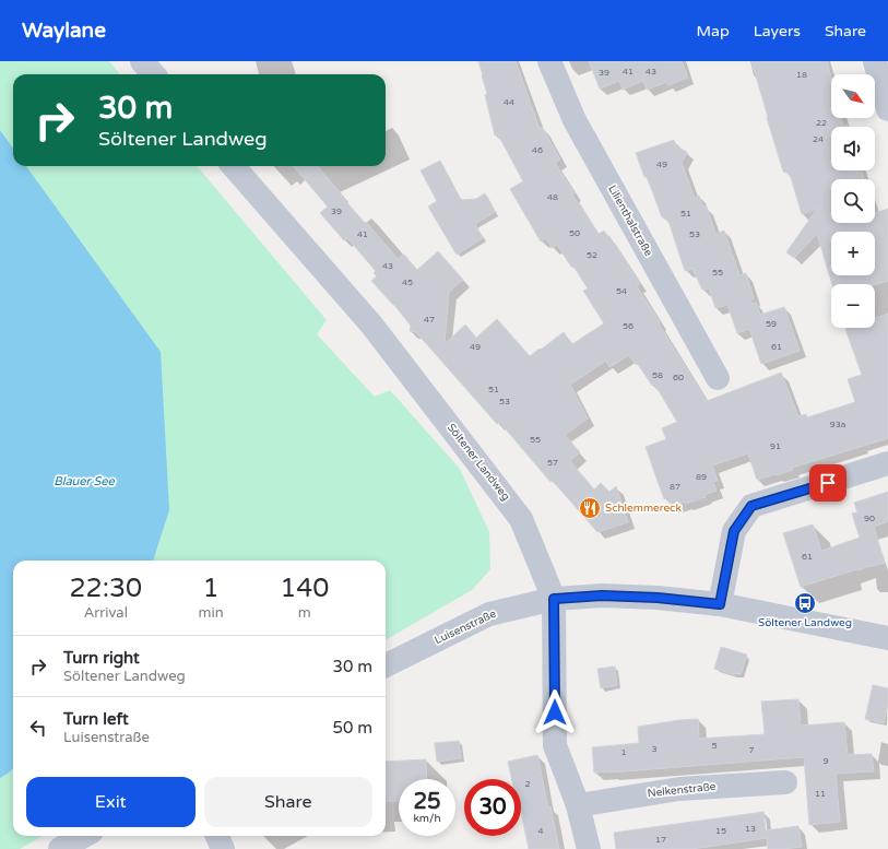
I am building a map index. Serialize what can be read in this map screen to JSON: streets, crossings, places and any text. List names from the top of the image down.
{
  "streets": {
    "street": [
      "Lilienthalstraße",
      "Söltener Landweg",
      "Luisenstraße",
      "Nelkenstraße"
    ]
  },
  "crossings": [
    ["Söltener Landweg", "Luisenstraße"]
  ],
  "water": ["Blauer See"],
  "places": {
    "restaurant": ["Schlemmereck"],
    "bus stop": ["Söltener Landweg"]
  },
  "house_numbers": [
    "41",
    "43",
    "39",
    "18",
    "44",
    "22",
    "24",
    "46",
    "49",
    "48",
    "39",
    "51",
    "50",
    "41",
    "53",
    "52",
    "43",
    "55",
    "45",
    "54",
    "47",
    "59",
    "56",
    "49",
    "61",
    "58",
    "60",
    "51",
    "53",
    "93a",
    "55",
    "91",
    "57",
    "89",
    "87",
    "90",
    "61",
    "5",
    "3",
    "7",
    "1",
    "9",
    "2",
    "11",
    "13",
    "4",
    "15",
    "17"
  ],
  "north": "bottom right",
  "page": {
    "header": "Waylane",
    "nav": ["Map", "Layers", "Share"],
    "map_buttons": ["+", "−"],
    "turn": ["30 m", "Söltener Landweg"],
    "eta": [
      "22:30",
      "Arrival",
      "1",
      "min",
      "140",
      "m"
    ],
    "list": [
      {
        "name": "Turn right",
        "note": "Söltener Landweg",
        "value": "30 m"
      },
      {
        "name": "Turn left",
        "note": "Luisenstraße",
        "value": "50 m"
      }
    ],
    "buttons": ["Exit", "Share"],
    "speed": "25 km/h",
    "limit": "30"
  }
}
